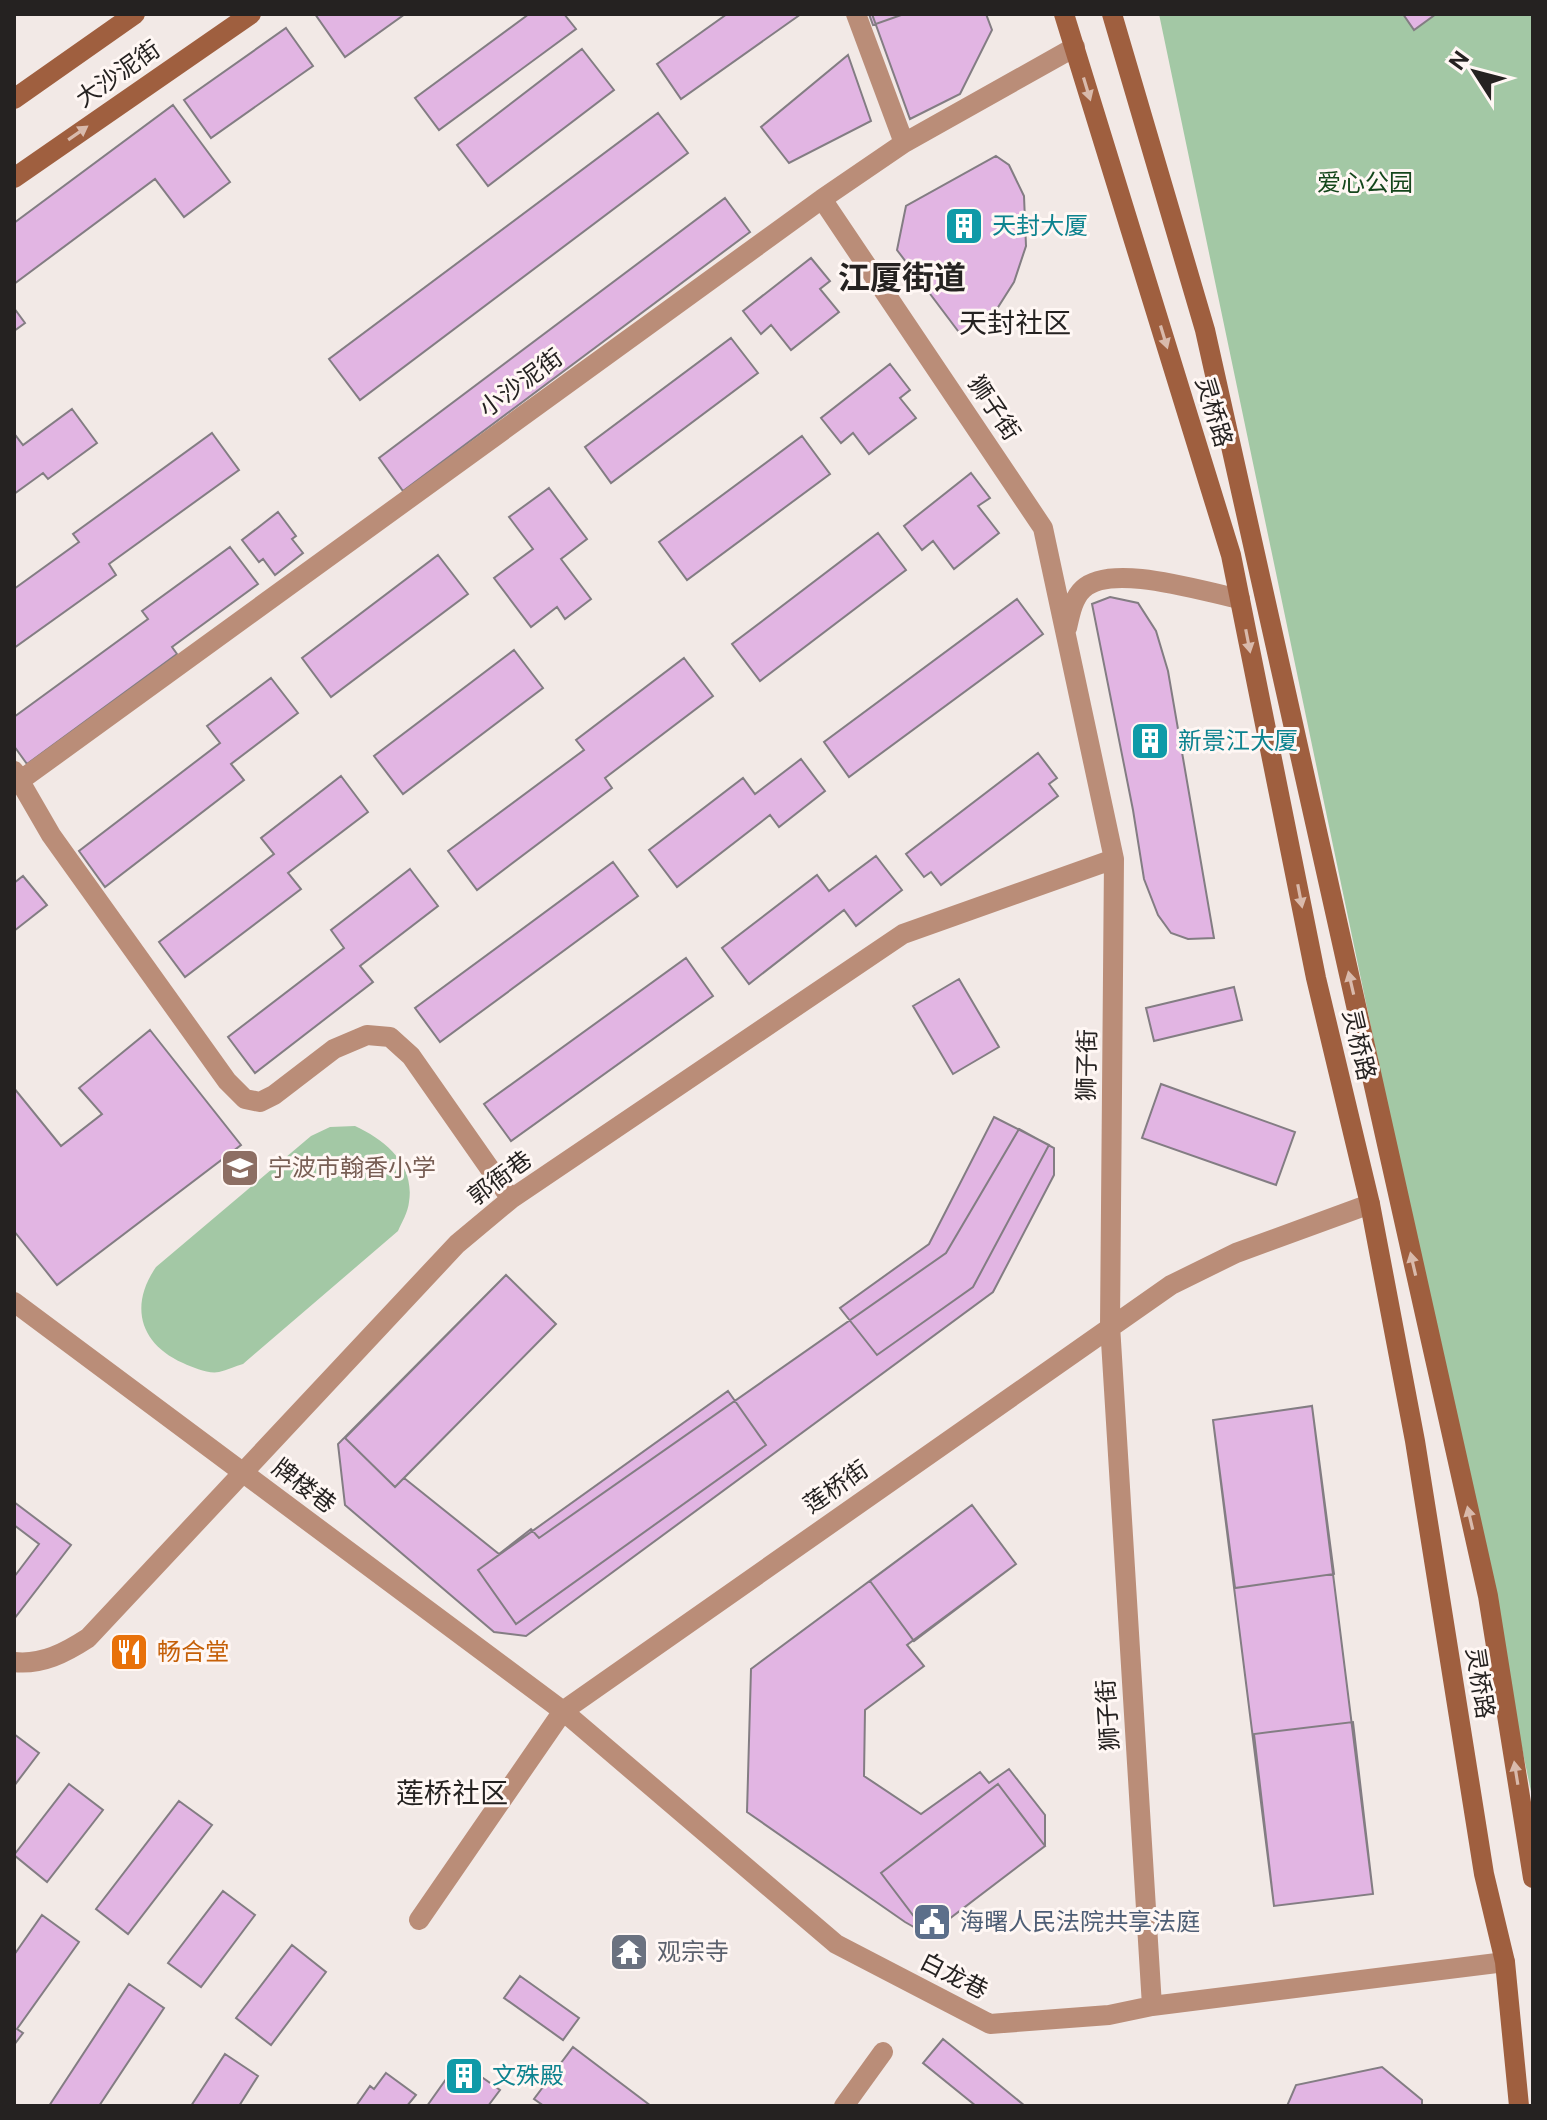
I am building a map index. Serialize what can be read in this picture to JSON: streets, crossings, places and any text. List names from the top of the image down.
{
  "streets": {
    "main road": ["大沙泥街", "灵桥路"],
    "street": [
      "小沙泥街",
      "狮子街",
      "郭衙巷",
      "牌楼巷",
      "莲桥街",
      "白龙巷"
    ]
  },
  "crossings": [
    ["小沙泥街", "狮子街"],
    ["小沙泥街", "灵桥路"],
    ["狮子街", "郭衙巷"],
    ["狮子街", "莲桥街"],
    ["狮子街", "白龙巷"],
    ["灵桥路", "莲桥街"],
    ["灵桥路", "白龙巷"],
    ["郭衙巷", "牌楼巷"],
    ["牌楼巷", "莲桥街"],
    ["牌楼巷", "白龙巷"],
    ["莲桥街", "白龙巷"]
  ],
  "districts": ["江厦街道", "天封社区", "莲桥社区"],
  "parks": ["爱心公园"],
  "places": {
    "building": ["天封大厦", "新景江大厦", "文殊殿"],
    "school or university": ["宁波市翰香小学"],
    "restaurant": ["畅合堂"],
    "public building": ["海曙人民法院共享法庭"],
    "temple": ["观宗寺"]
  },
  "north": "top left"
}
